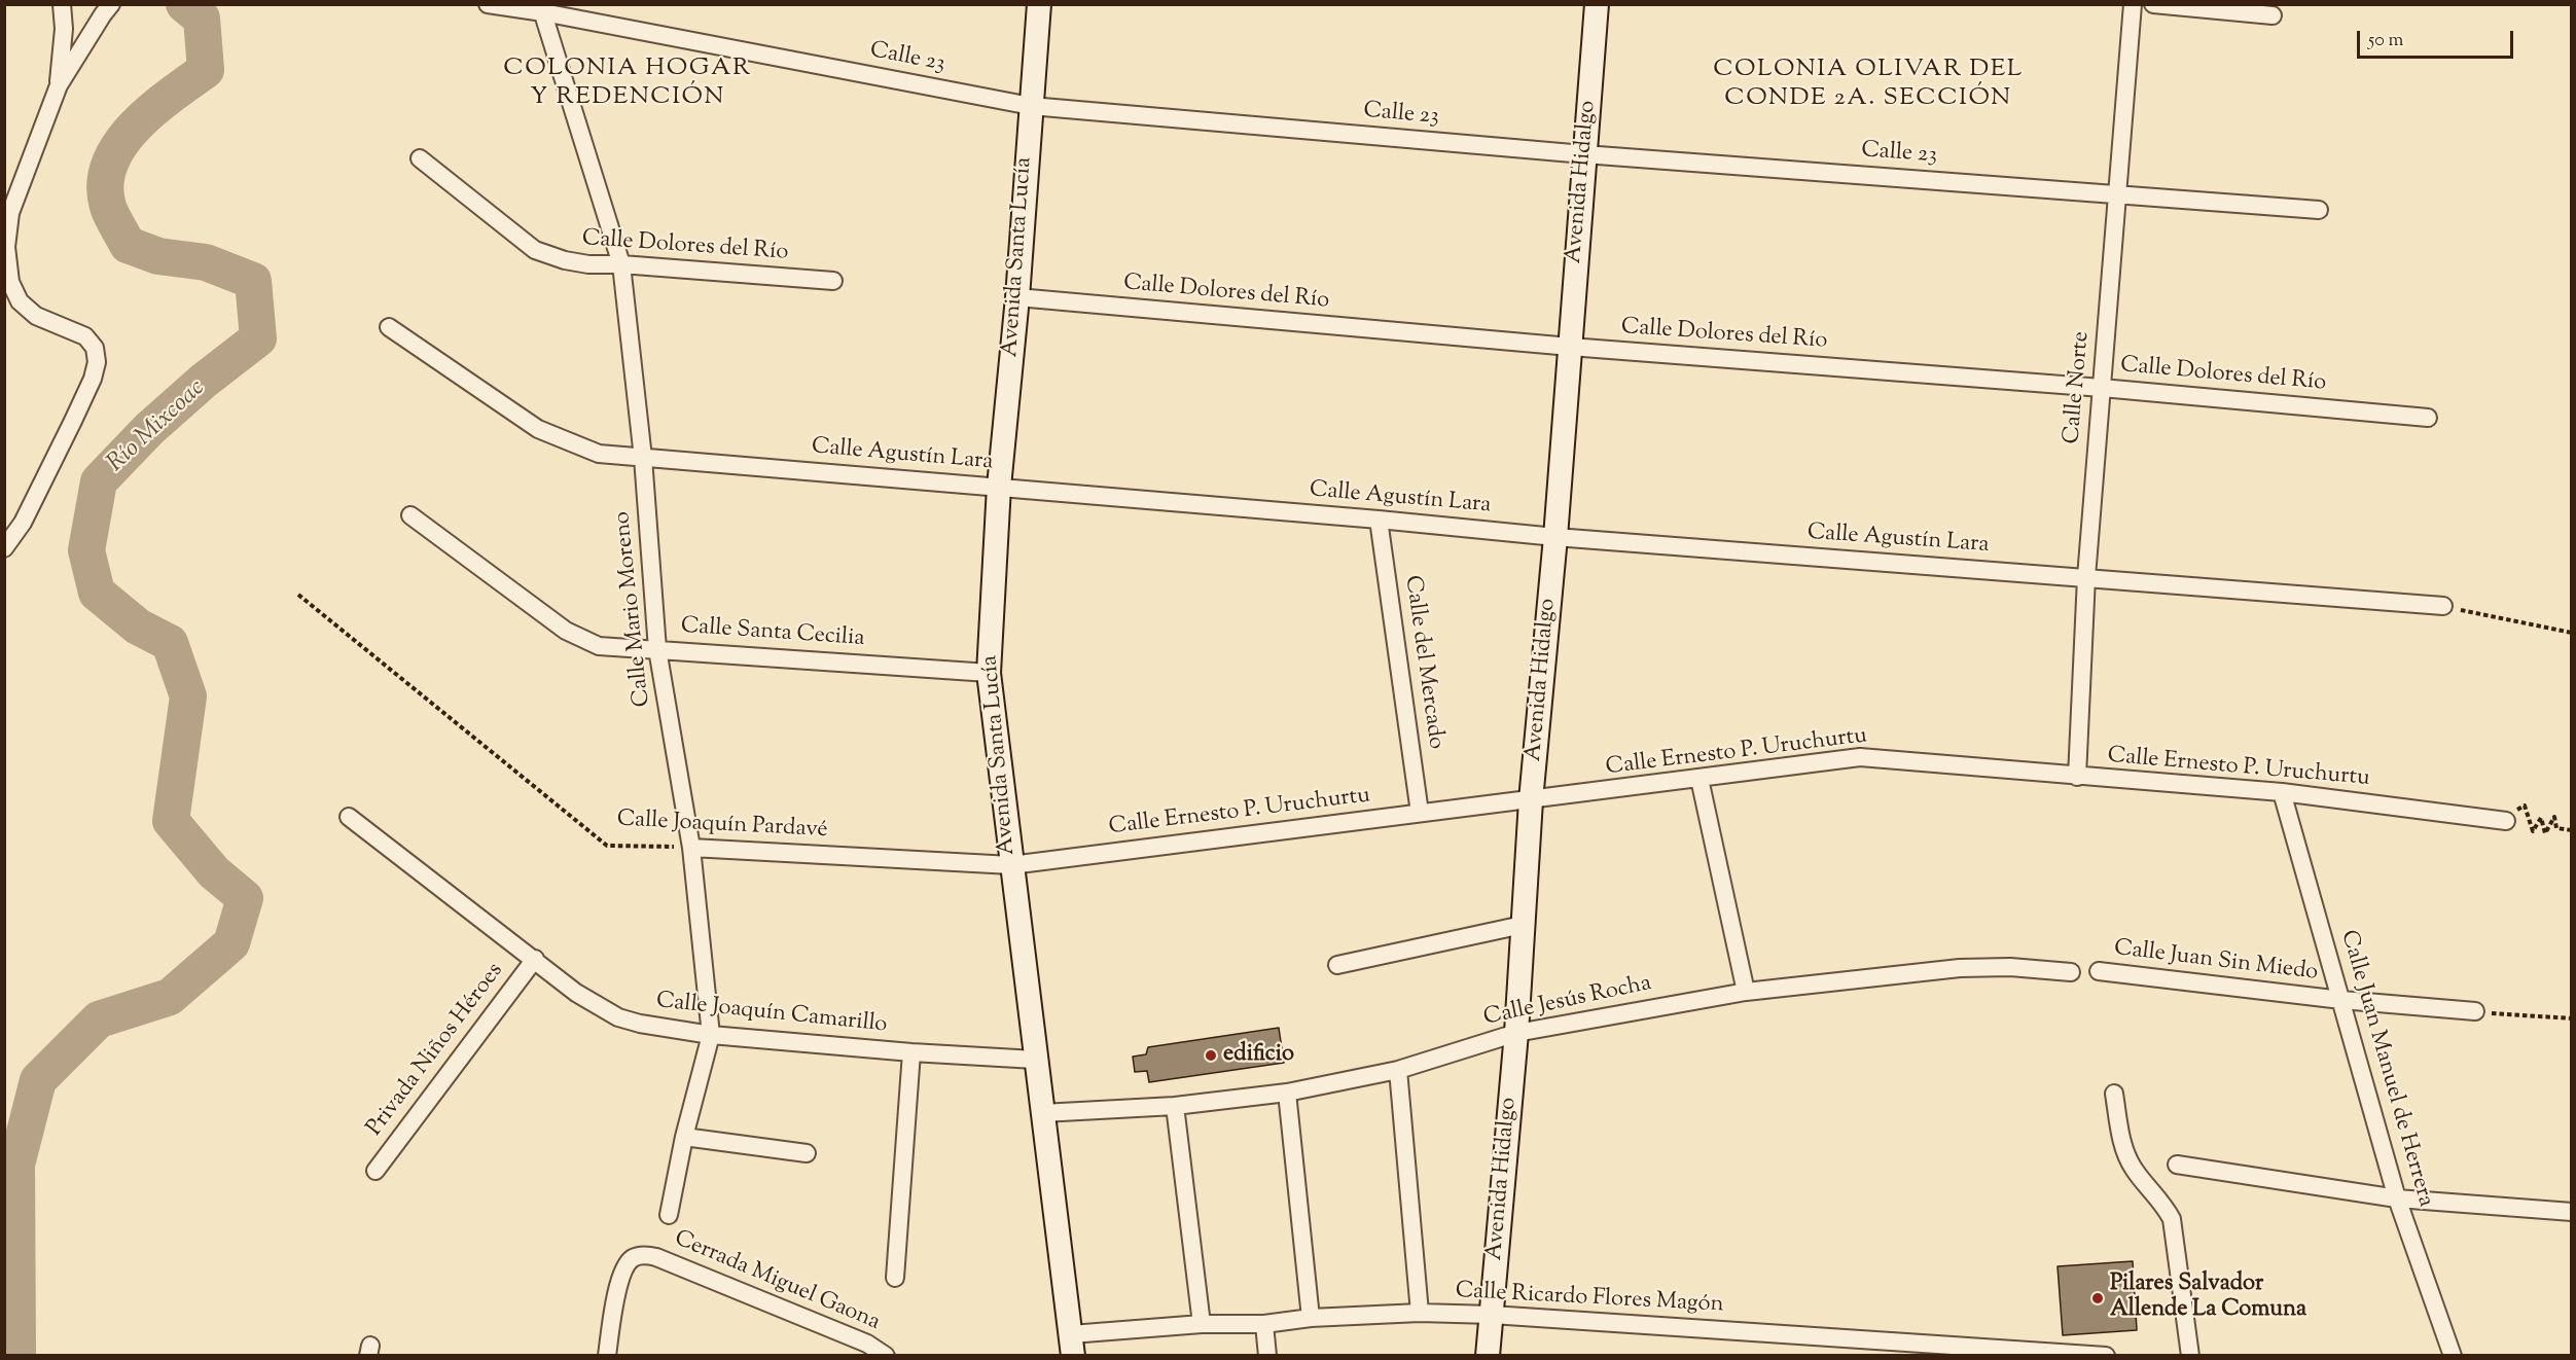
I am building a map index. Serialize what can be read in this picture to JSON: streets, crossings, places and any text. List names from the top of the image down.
{
  "streets": {
    "street": [
      "Calle 23",
      "Avenida Hidalgo",
      "Calle Dolores del Río",
      "Avenida Santa Lucía",
      "Calle Norte",
      "Calle Agustín Lara",
      "Calle Mario Moreno",
      "Calle Santa Cecilia",
      "Calle del Mercado",
      "Calle Ernesto P. Uruchurtu",
      "Calle Joaquín Pardavé",
      "Calle Juan Sin Miedo",
      "Calle Jesús Rocha",
      "Calle Joaquín Camarillo",
      "Privada Niños Héroes",
      "Calle Juan Manuel de Herrera",
      "Cerrada Miguel Gaona",
      "Calle Ricardo Flores Magón"
    ]
  },
  "crossings": [
    ["Calle 23", "Avenida Hidalgo"],
    ["Calle 23", "Avenida Santa Lucía"],
    ["Calle 23", "Calle Norte"],
    ["Calle 23", "Calle Mario Moreno"],
    ["Avenida Hidalgo", "Calle Dolores del Río"],
    ["Avenida Hidalgo", "Calle Agustín Lara"],
    ["Avenida Hidalgo", "Calle Ernesto P. Uruchurtu"],
    ["Avenida Hidalgo", "Calle Jesús Rocha"],
    ["Avenida Hidalgo", "Calle Ricardo Flores Magón"],
    ["Calle Dolores del Río", "Avenida Santa Lucía"],
    ["Calle Dolores del Río", "Calle Norte"],
    ["Calle Dolores del Río", "Calle Mario Moreno"],
    ["Avenida Santa Lucía", "Calle Agustín Lara"],
    ["Avenida Santa Lucía", "Calle Santa Cecilia"],
    ["Avenida Santa Lucía", "Calle Ernesto P. Uruchurtu"],
    ["Avenida Santa Lucía", "Calle Joaquín Pardavé"],
    ["Avenida Santa Lucía", "Calle Jesús Rocha"],
    ["Avenida Santa Lucía", "Calle Joaquín Camarillo"],
    ["Avenida Santa Lucía", "Calle Ricardo Flores Magón"],
    ["Calle Norte", "Calle Agustín Lara"],
    ["Calle Norte", "Calle Ernesto P. Uruchurtu"],
    ["Calle Agustín Lara", "Calle Mario Moreno"],
    ["Calle Agustín Lara", "Calle del Mercado"],
    ["Calle Mario Moreno", "Calle Santa Cecilia"],
    ["Calle Mario Moreno", "Calle Joaquín Pardavé"],
    ["Calle Mario Moreno", "Calle Joaquín Camarillo"],
    ["Calle del Mercado", "Calle Ernesto P. Uruchurtu"],
    ["Calle Ernesto P. Uruchurtu", "Calle Joaquín Pardavé"],
    ["Calle Ernesto P. Uruchurtu", "Calle Juan Manuel de Herrera"],
    ["Calle Juan Sin Miedo", "Calle Juan Manuel de Herrera"],
    ["Calle Joaquín Camarillo", "Privada Niños Héroes"]
  ],
  "districts": ["COLONIA HOGAR Y REDENCIÓN", "COLONIA OLIVAR DEL CONDE 2A. SECCIÓN"],
  "water": ["Río Mixcoac"],
  "places": ["edificio", "Pilares Salvador Allende La Comuna"],
  "scale_bar": "50 m"
}
